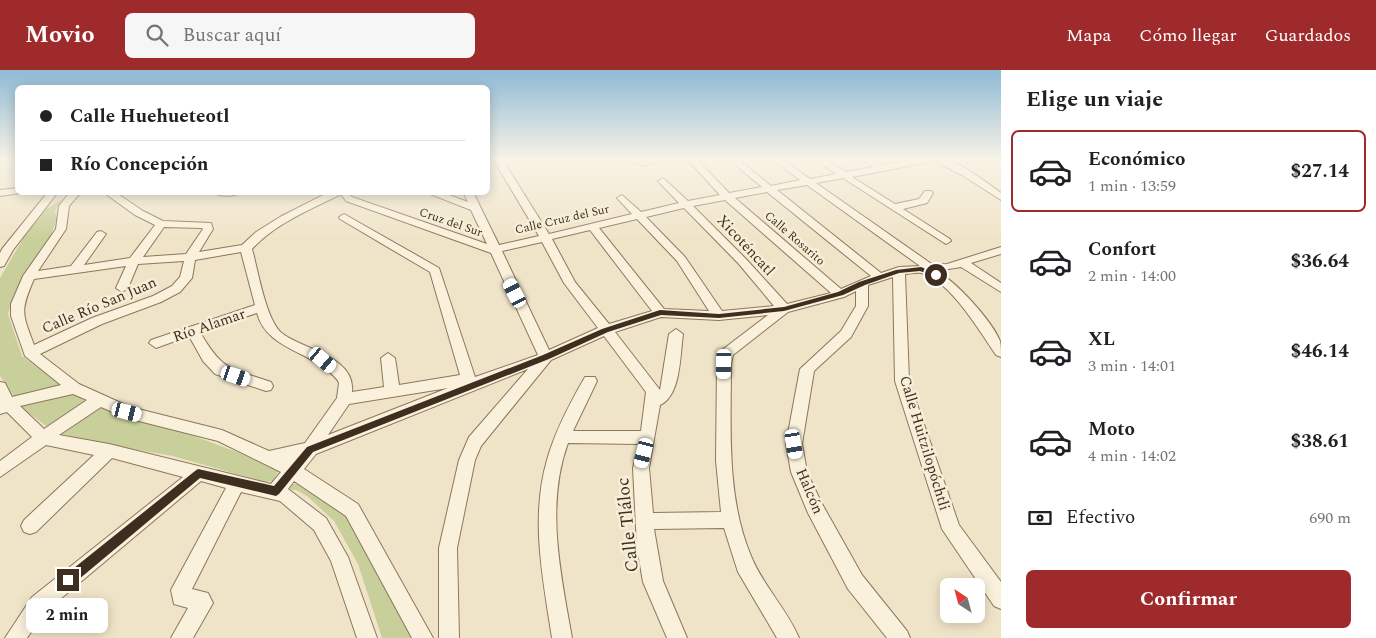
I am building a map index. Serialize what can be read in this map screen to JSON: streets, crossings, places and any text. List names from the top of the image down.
{
  "streets": {
    "street": [
      "Calle Cruz del Sur",
      "Cruz del Sur",
      "Calle Rosarito",
      "Xicoténcatl",
      "Calle Río San Juan",
      "Río Alamar",
      "Calle Huitzilopóchtli",
      "Halcón",
      "Calle Tláloc"
    ]
  },
  "crossings": [
    ["Calle Cruz del Sur", "Cruz del Sur"],
    ["Calle Cruz del Sur", "Calle Rosarito"],
    ["Calle Cruz del Sur", "Xicoténcatl"],
    ["Calle Cruz del Sur", "Calle Tláloc"]
  ],
  "north": "top left",
  "page": {
    "header": "Movio",
    "search": "Buscar aquí",
    "nav": ["Mapa", "Cómo llegar", "Guardados"],
    "heading": "Elige un viaje",
    "banner": ["Calle Huehueteotl", "Río Concepción"],
    "list": [
      {
        "name": "Económico",
        "note": "1 min · 13:59",
        "value": "$27.14"
      },
      {
        "name": "Confort",
        "note": "2 min · 14:00",
        "value": "$36.64"
      },
      {
        "name": "XL",
        "note": "3 min · 14:01",
        "value": "$46.14"
      },
      {
        "name": "Moto",
        "note": "4 min · 14:02",
        "value": "$38.61"
      }
    ],
    "pay": ["Efectivo", "690 m"],
    "buttons": "Confirmar",
    "bubble": "2 min"
  }
}
